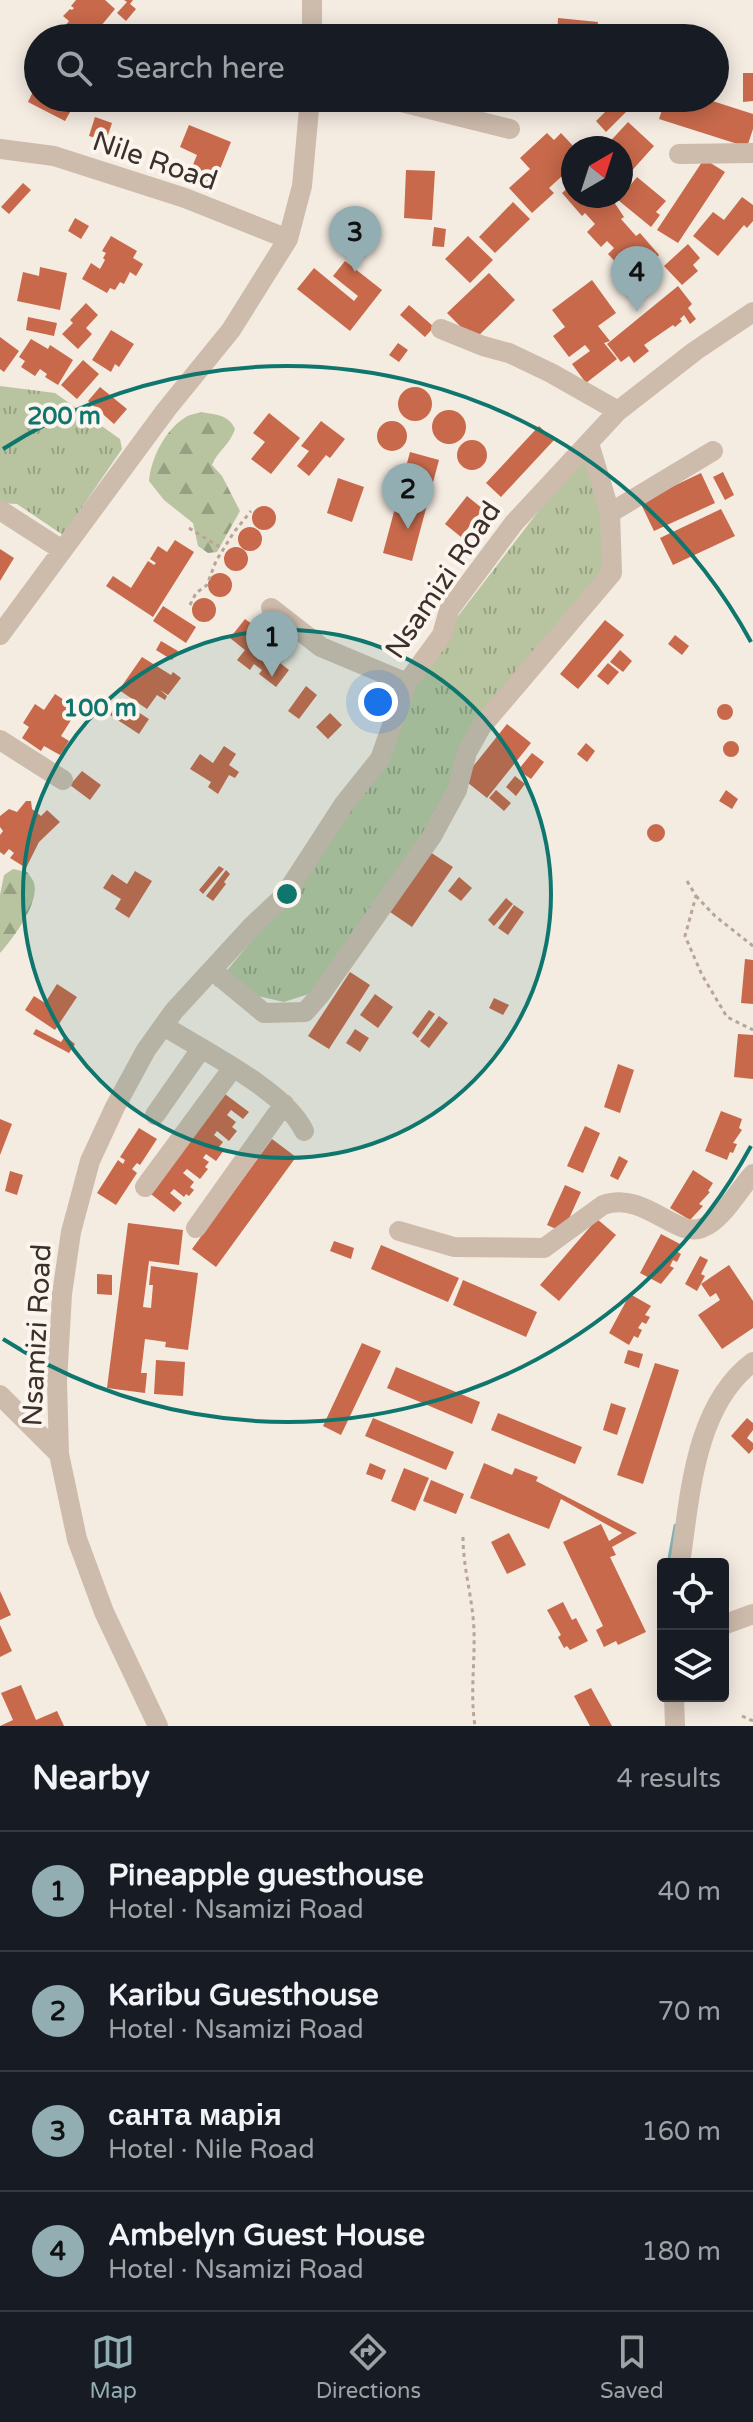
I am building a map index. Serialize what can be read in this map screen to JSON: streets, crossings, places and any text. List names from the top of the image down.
{
  "streets": {
    "street": ["Nile Road", "Nsamizi Road"]
  },
  "north": "top right",
  "page": {
    "search": "Search here",
    "pins": [
      "3",
      "4",
      "2",
      "1"
    ],
    "heading": ["Nearby", "4 results"],
    "list": [
      {
        "mark": "1",
        "name": "Pineapple guesthouse",
        "note": "Hotel · Nsamizi Road",
        "value": "40 m"
      },
      {
        "mark": "2",
        "name": "Karibu Guesthouse",
        "note": "Hotel · Nsamizi Road",
        "value": "70 m"
      },
      {
        "mark": "3",
        "name": "санта марія",
        "note": "Hotel · Nile Road",
        "value": "160 m"
      },
      {
        "mark": "4",
        "name": "Ambelyn Guest House",
        "note": "Hotel · Nsamizi Road",
        "value": "180 m"
      }
    ],
    "nav": ["Map", "Directions", "Saved"]
  },
  "rings": ["200 m", "100 m"]
}
